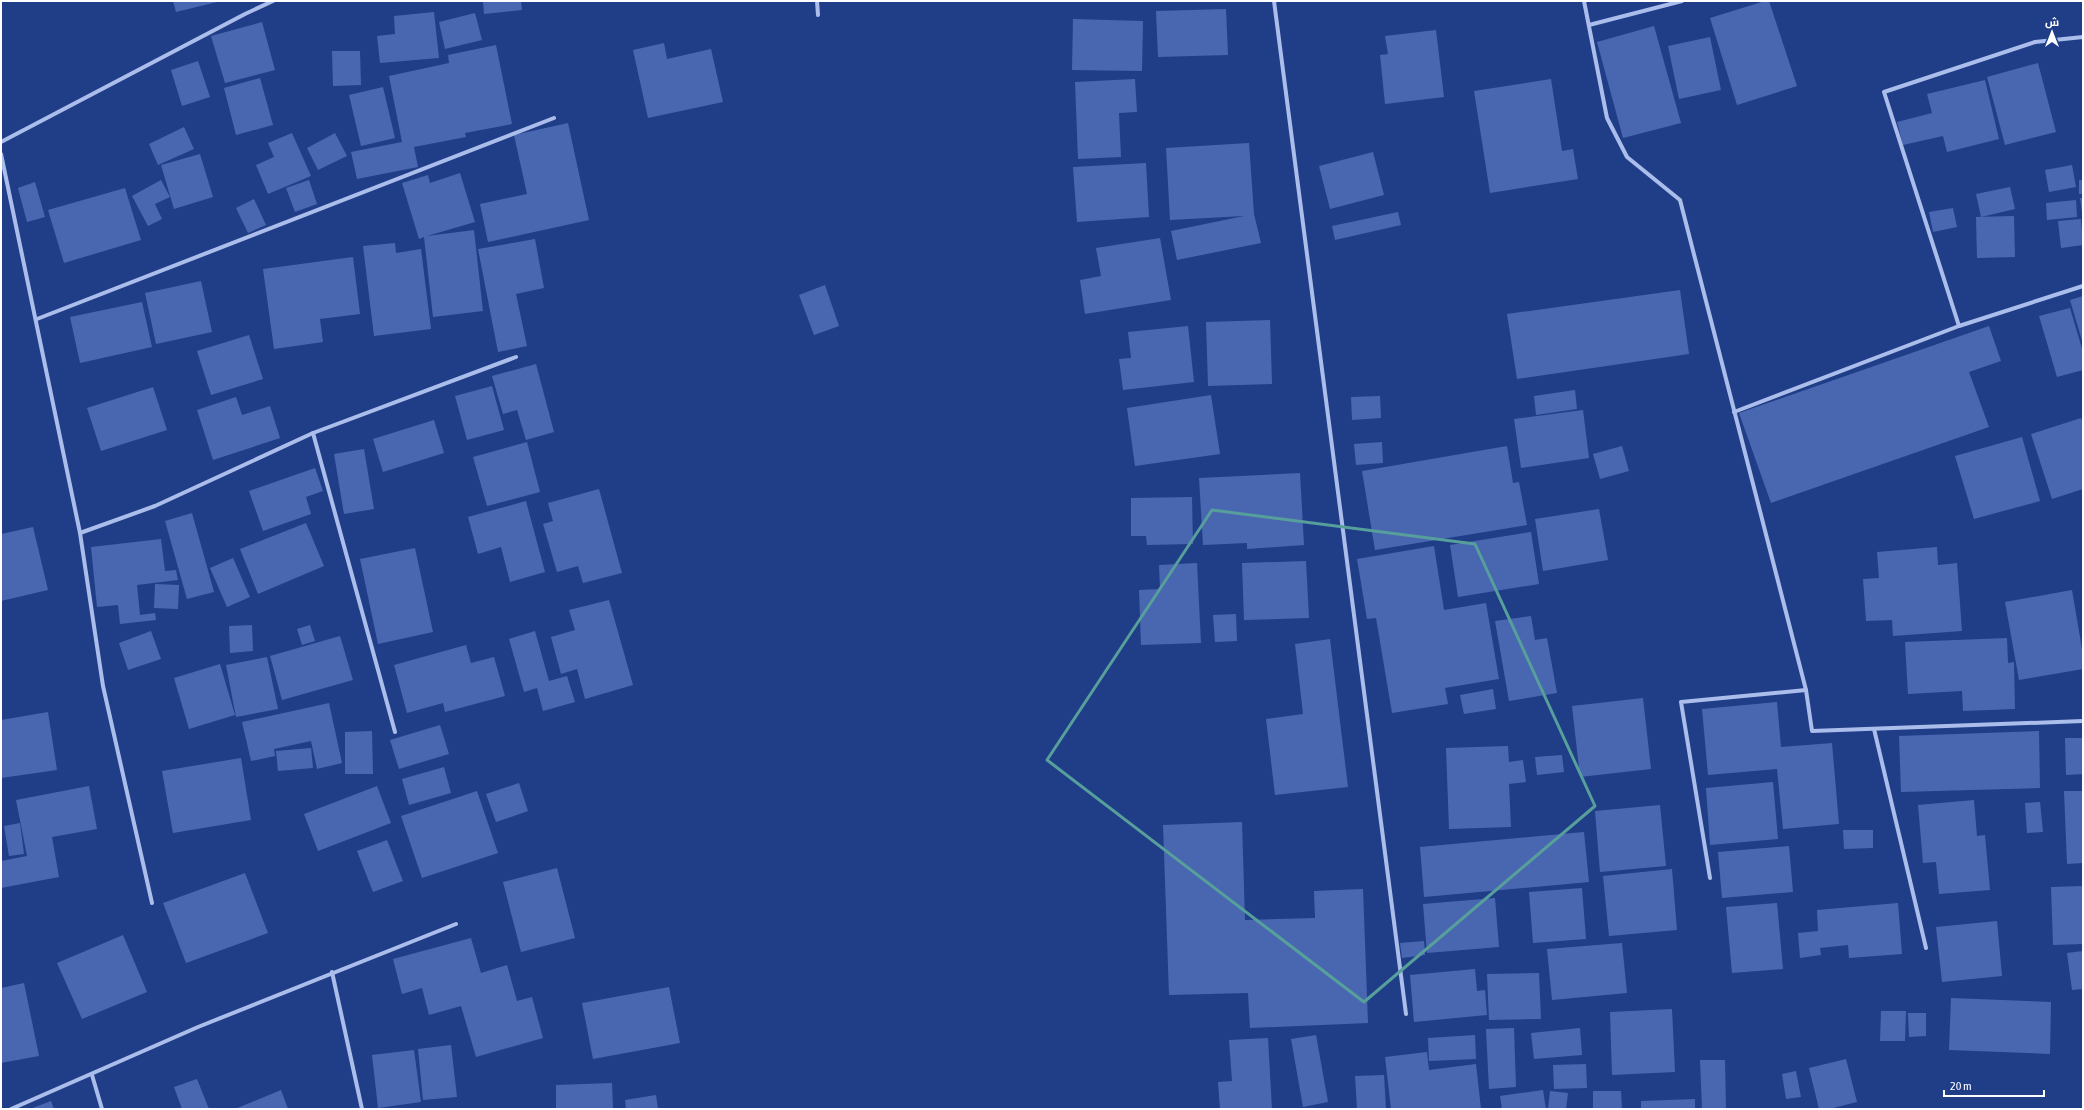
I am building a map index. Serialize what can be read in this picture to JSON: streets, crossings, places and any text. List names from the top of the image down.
{
  "scale_bar": "20 m",
  "north": "top"
}
